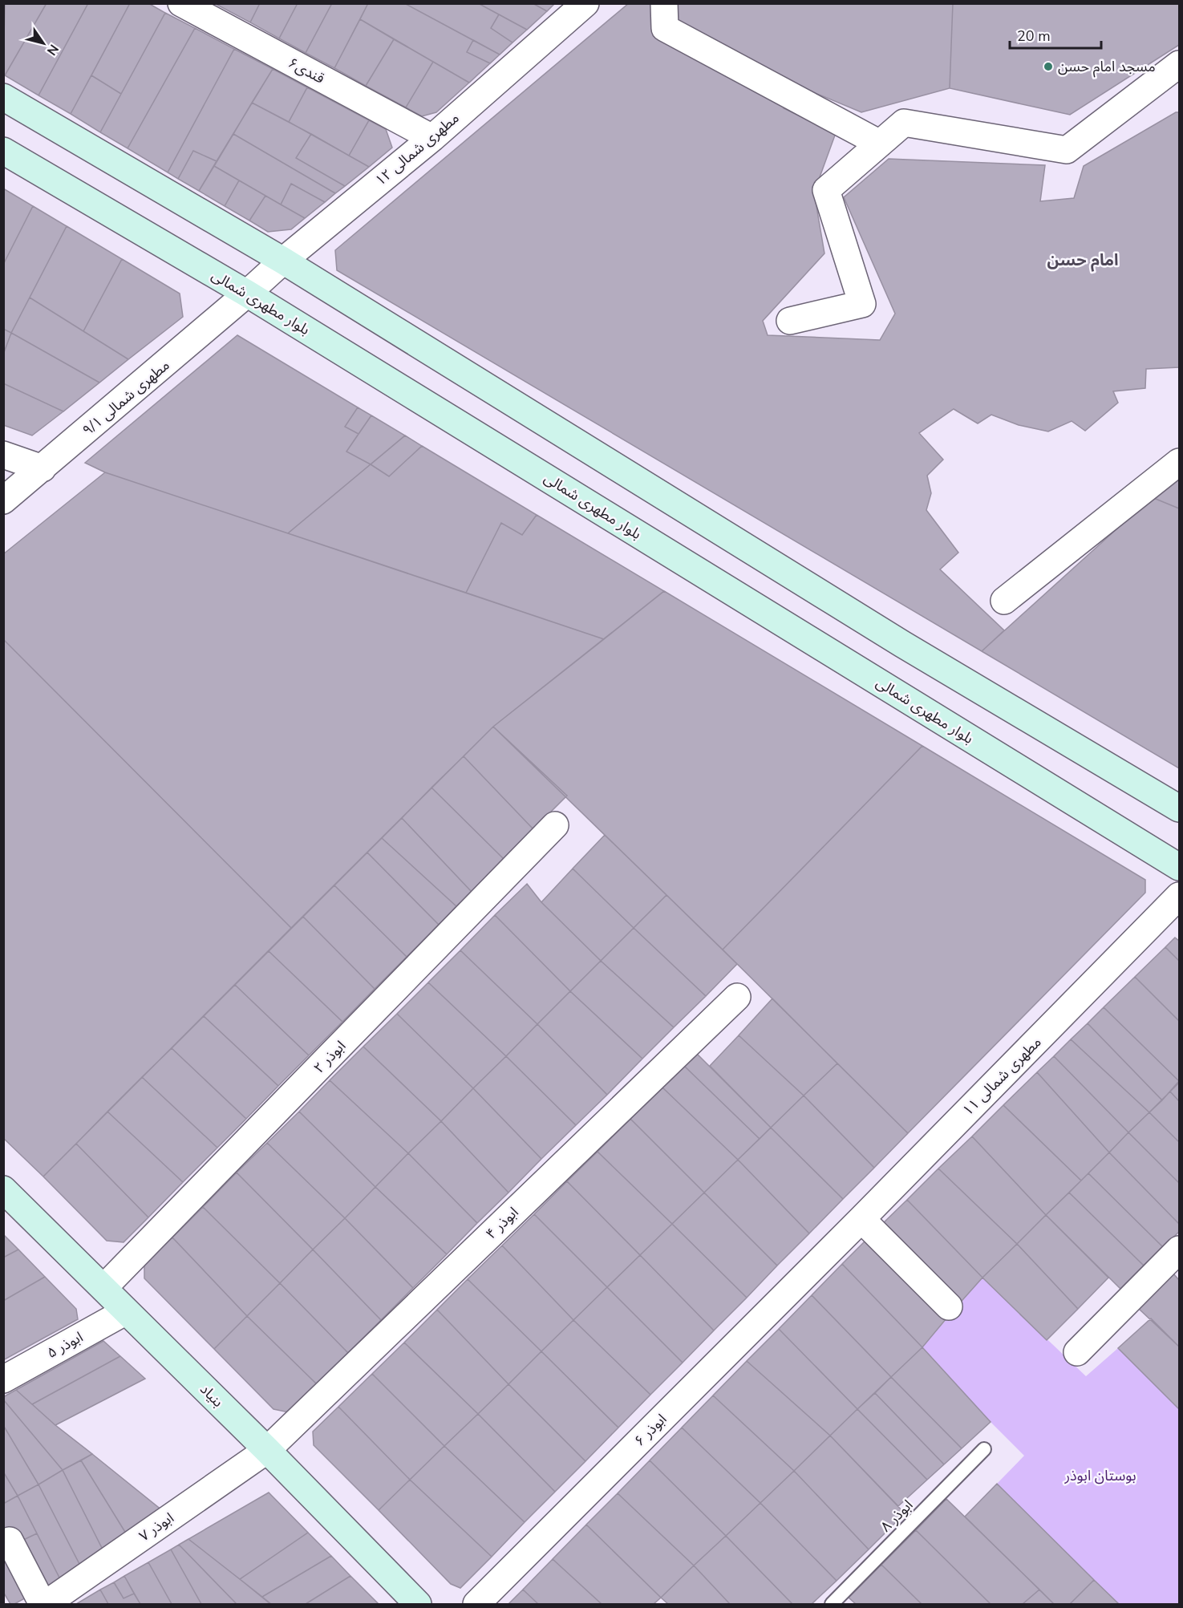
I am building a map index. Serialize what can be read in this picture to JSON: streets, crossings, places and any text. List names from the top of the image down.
{
  "streets": {
    "street": [
      "قندی۶",
      "مطهری شمالی ۱۲",
      "بلوار مطهری شمالی",
      "مطهری شمالی ۹/۱",
      "ابوذر ۲",
      "مطهری شمالی ۱۱",
      "ابوذر ۴",
      "ابوذر ۵",
      "بنیاد",
      "ابوذر ۶",
      "ابوذر ۷"
    ],
    "lane": ["ابوذر ۸"]
  },
  "crossings": [
    ["قندی۶", "مطهری شمالی ۱۲"],
    ["مطهری شمالی ۱۲", "بلوار مطهری شمالی"],
    ["مطهری شمالی ۱۲", "مطهری شمالی ۹/۱"],
    ["بلوار مطهری شمالی", "مطهری شمالی ۹/۱"],
    ["ابوذر ۲", "بنیاد"],
    ["مطهری شمالی ۱۱", "ابوذر ۶"],
    ["ابوذر ۴", "بنیاد"],
    ["ابوذر ۴", "ابوذر ۷"],
    ["ابوذر ۵", "بنیاد"],
    ["بنیاد", "ابوذر ۷"]
  ],
  "districts": ["امام حسن"],
  "parks": ["بوستان ابوذر"],
  "places": ["مسجد امام حسن"],
  "scale_bar": "20 m",
  "north": "bottom right"
}
